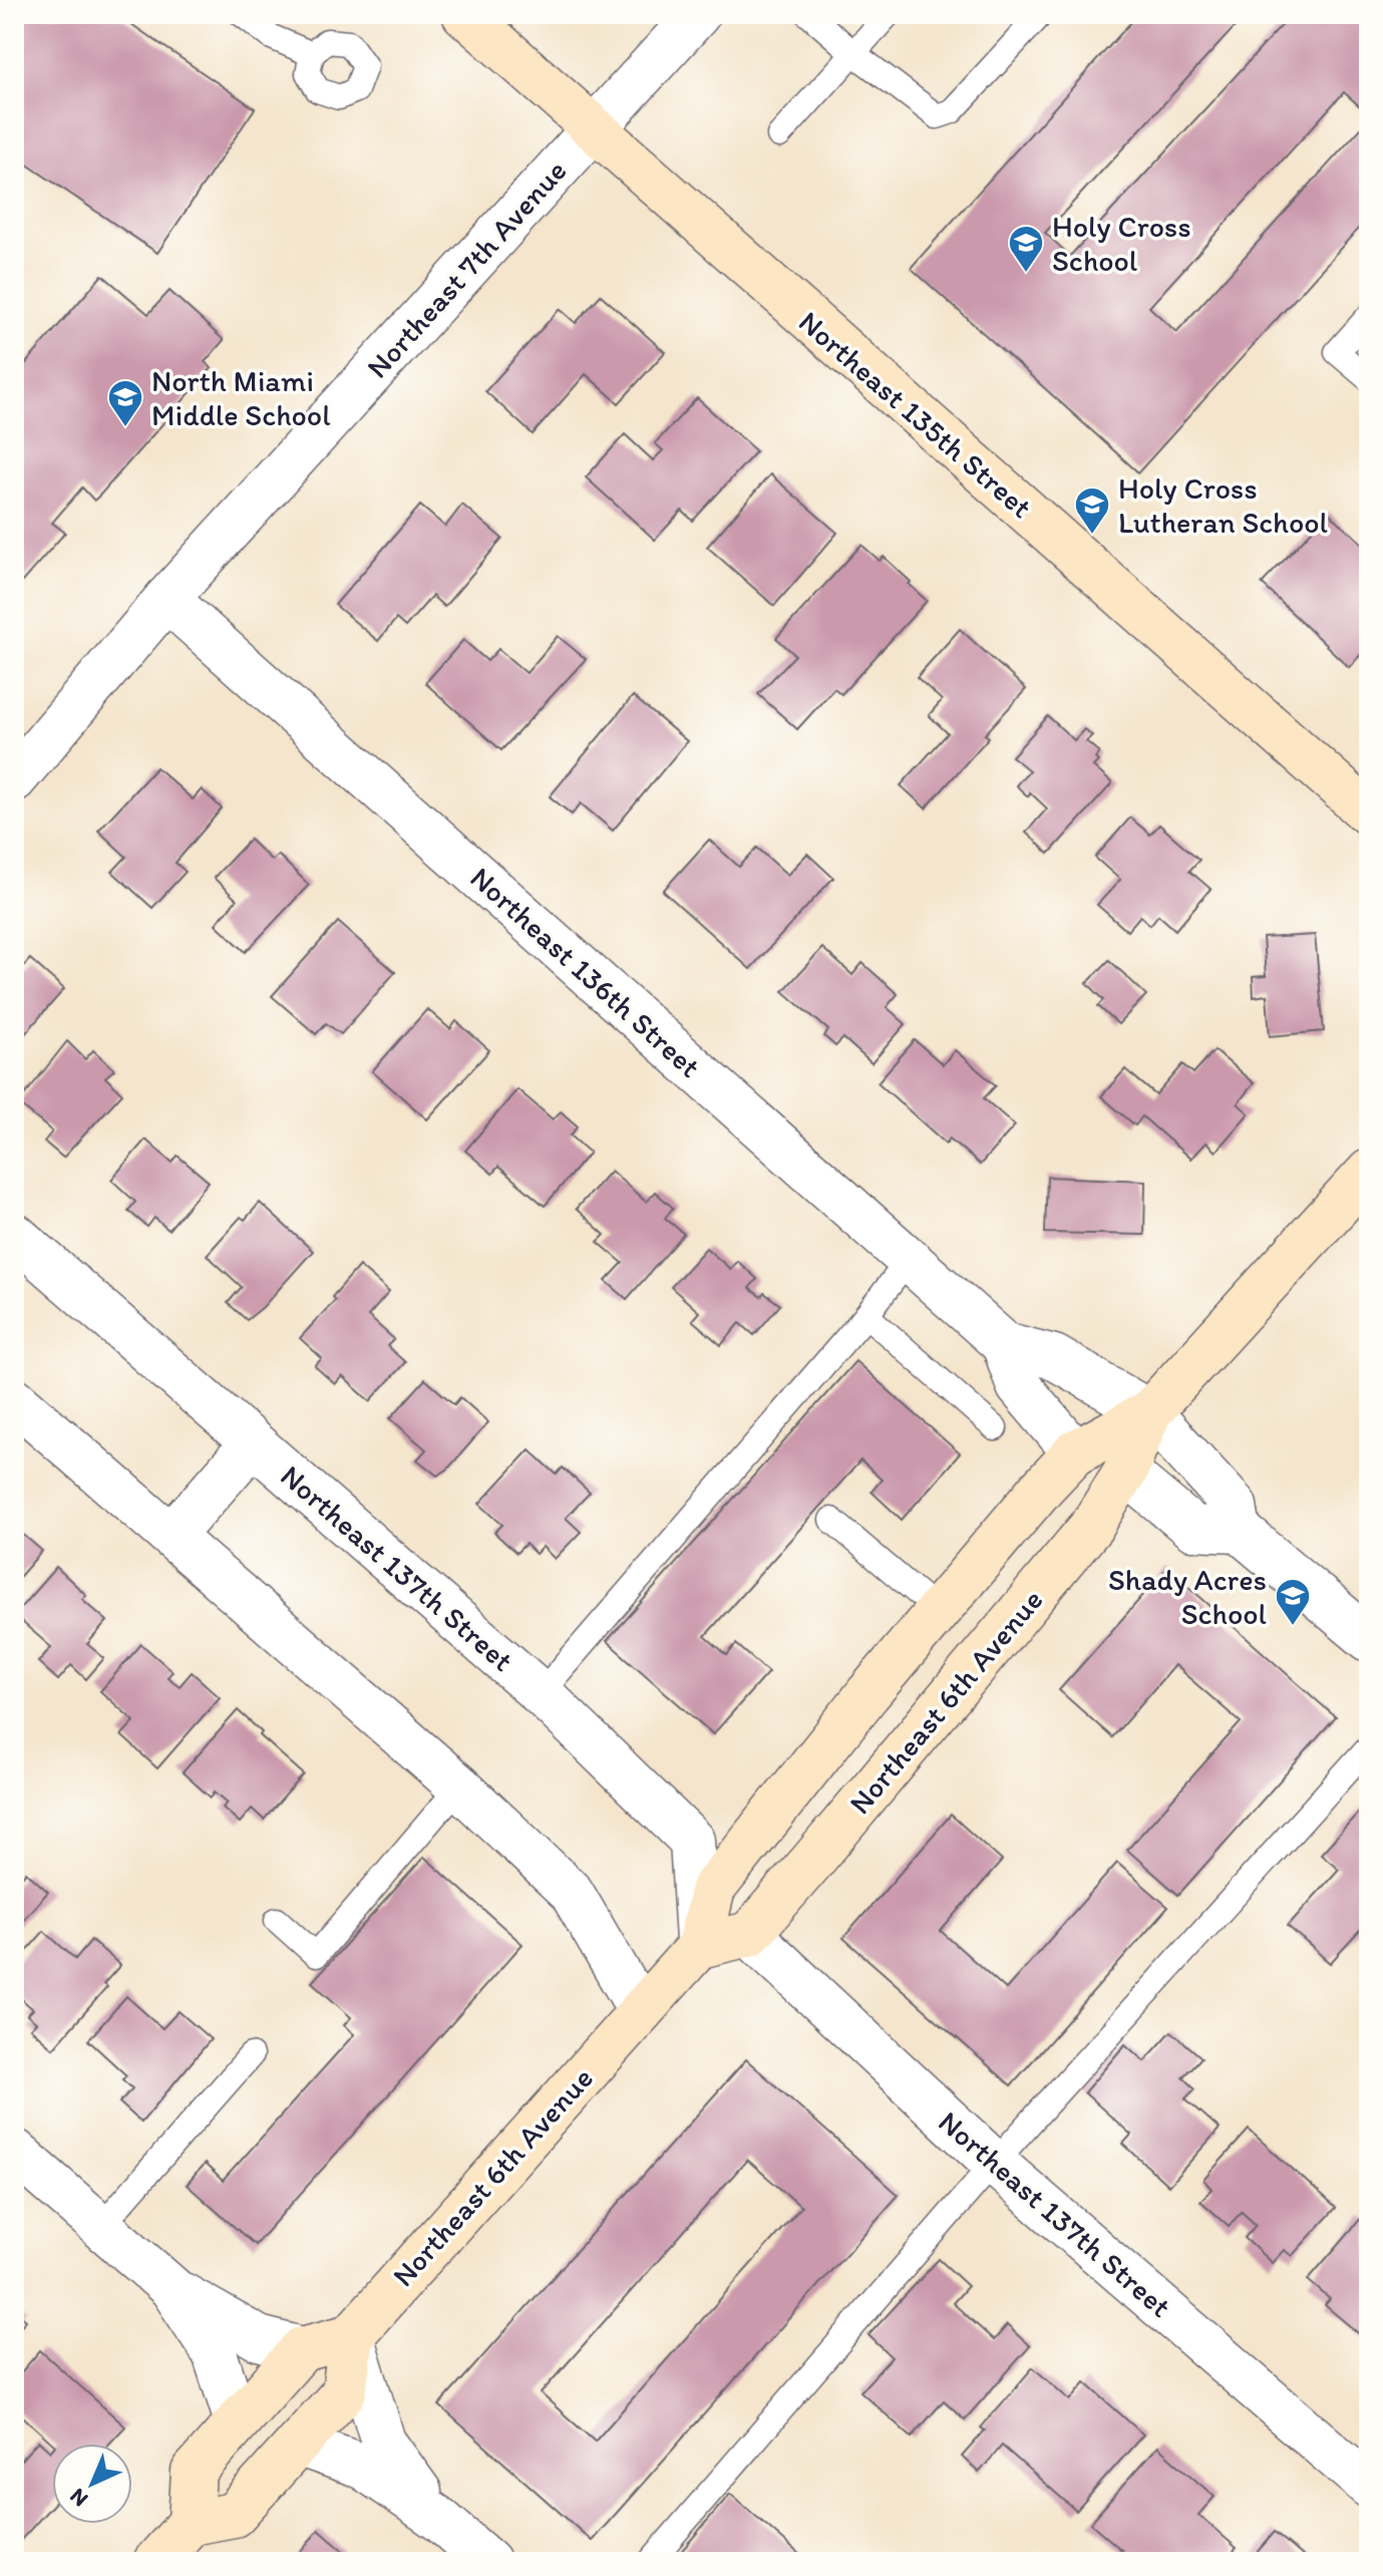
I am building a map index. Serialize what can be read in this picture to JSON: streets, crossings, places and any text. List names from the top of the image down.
{
  "streets": {
    "main road": ["Northeast 135th Street", "Northeast 6th Avenue"],
    "street": ["Northeast 7th Avenue", "Northeast 136th Street", "Northeast 137th Street"]
  },
  "crossings": [
    ["Northeast 7th Avenue", "Northeast 135th Street"],
    ["Northeast 7th Avenue", "Northeast 136th Street"],
    ["Northeast 136th Street", "Northeast 6th Avenue"],
    ["Northeast 137th Street", "Northeast 6th Avenue"]
  ],
  "places": {
    "school or university": [
      "Holy Cross School",
      "North Miami Middle School",
      "Holy Cross Lutheran School",
      "Shady Acres School"
    ]
  },
  "north": "bottom left"
}
